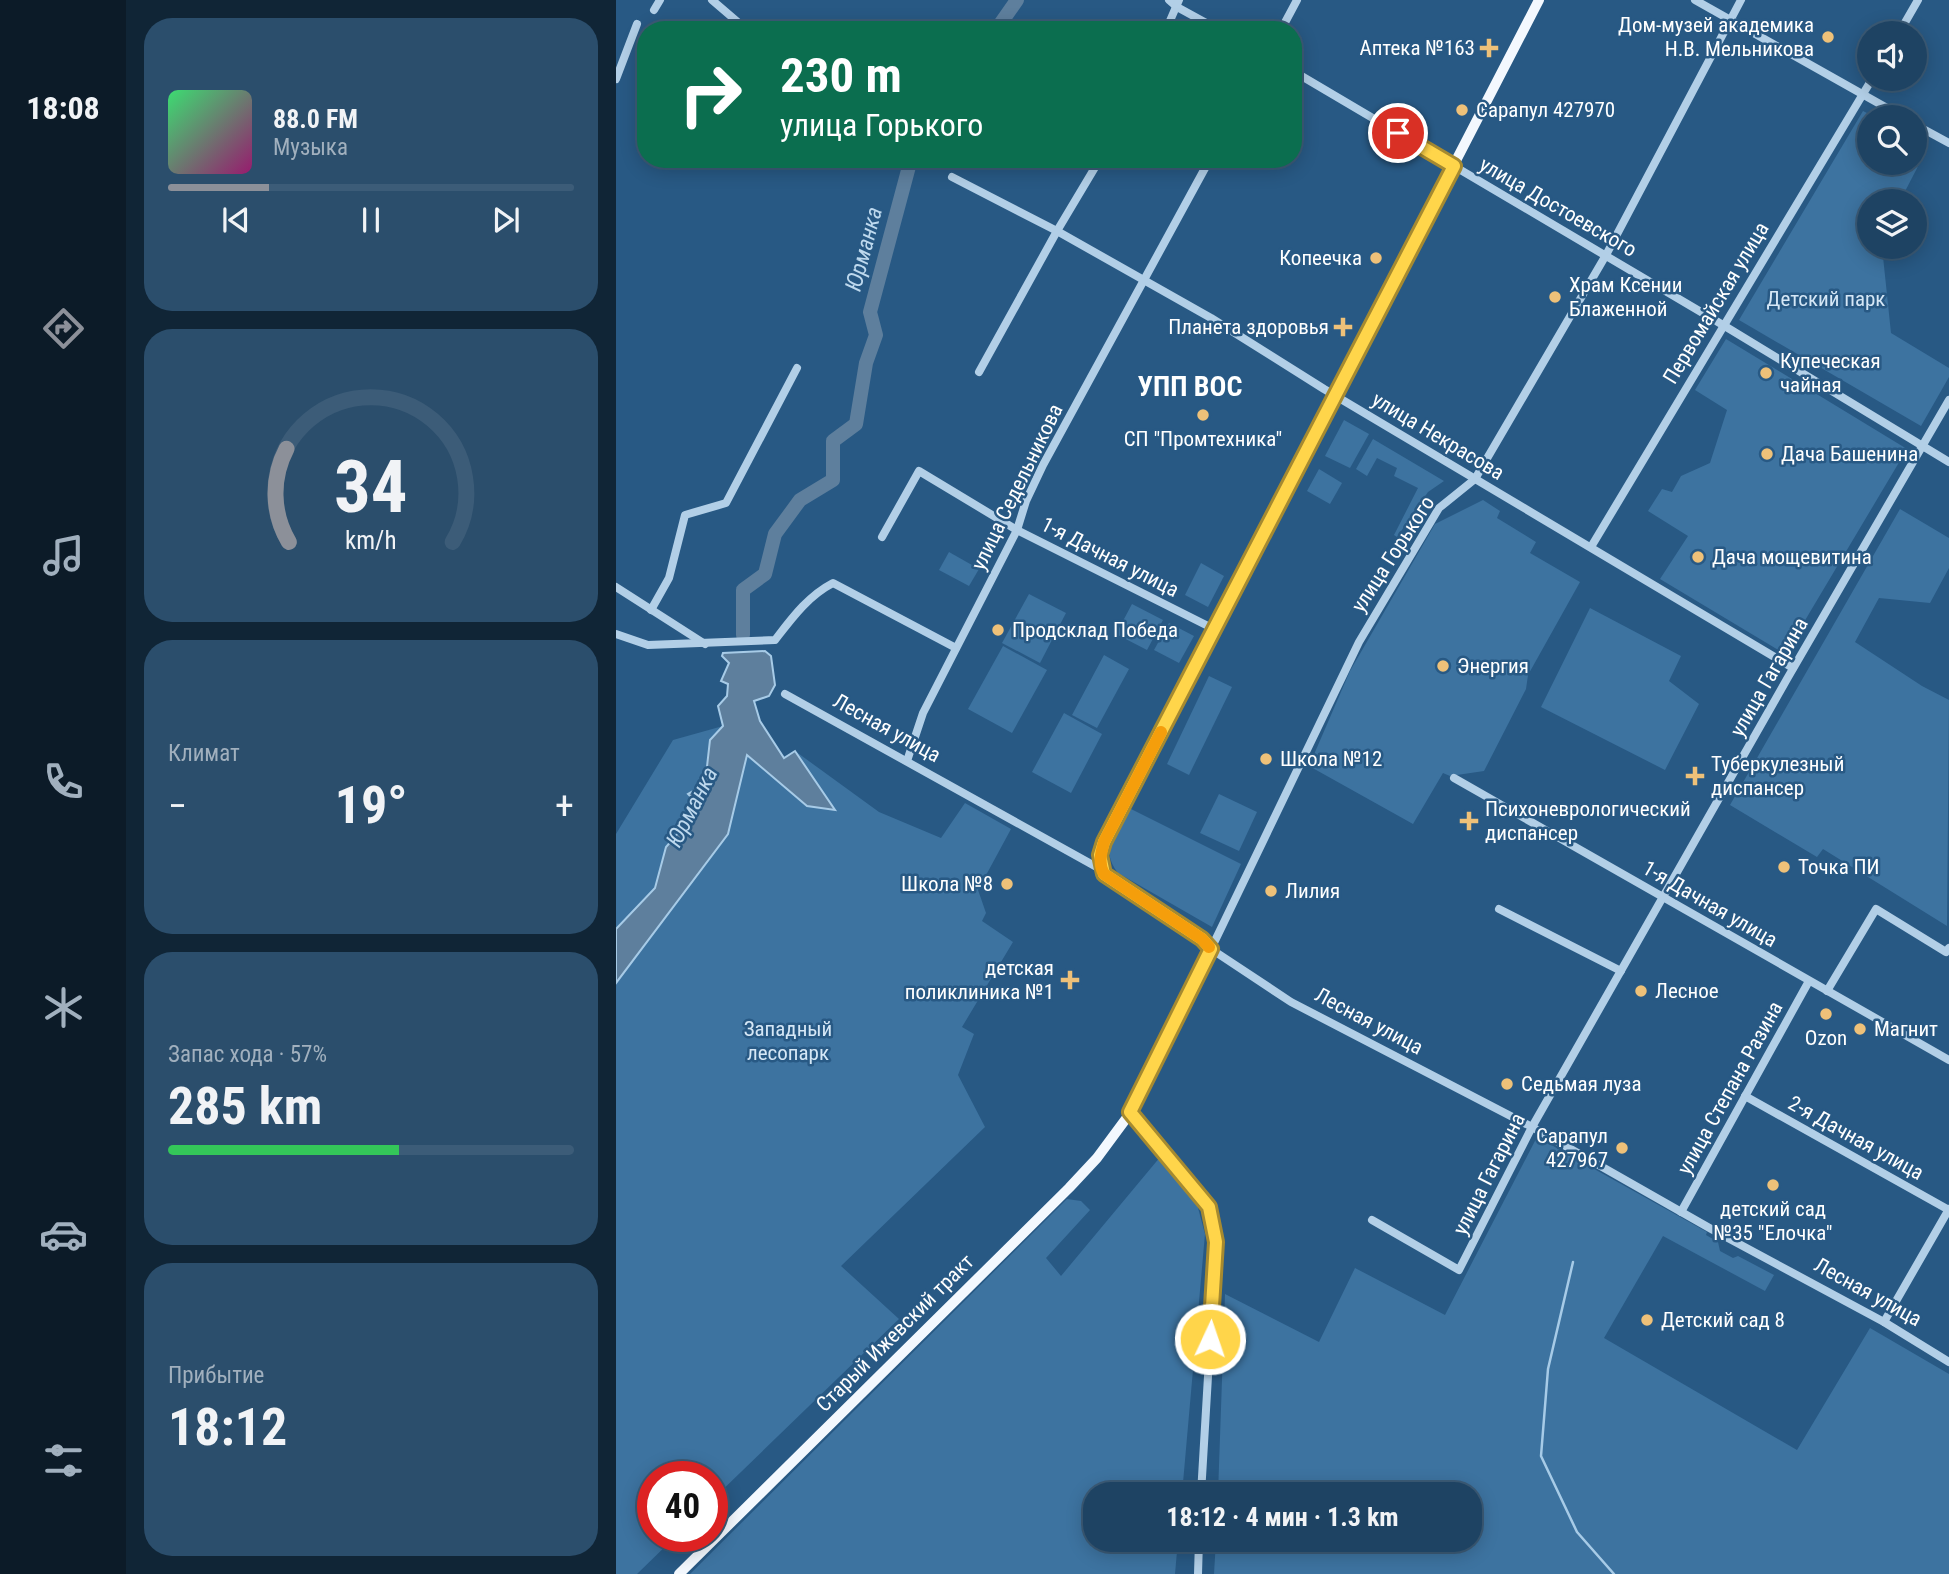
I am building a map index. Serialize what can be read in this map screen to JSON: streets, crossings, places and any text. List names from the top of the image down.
{
  "streets": {
    "main road": ["улица Горького", "Лесная улица", "Старый Ижевский тракт"],
    "street": [
      "улица Достоевского",
      "Первомайская улица",
      "улица Некрасова",
      "улица Седельникова",
      "1-я Дачная улица",
      "улица Гагарина",
      "улица Степана Разина",
      "2-я Дачная улица"
    ]
  },
  "crossings": [
    ["улица Достоевского", "Первомайская улица"],
    ["улица Достоевского", "улица Горького"],
    ["улица Достоевского", "улица Гагарина"],
    ["Первомайская улица", "улица Некрасова"],
    ["улица Некрасова", "улица Седельникова"],
    ["улица Некрасова", "улица Горького"],
    ["улица Некрасова", "улица Гагарина"],
    ["улица Седельникова", "1-я Дачная улица"],
    ["улица Седельникова", "Лесная улица"],
    ["улица Горького", "Лесная улица"],
    ["улица Горького", "Старый Ижевский тракт"],
    ["1-я Дачная улица", "улица Гагарина"],
    ["1-я Дачная улица", "улица Степана Разина"],
    ["улица Гагарина", "Лесная улица"],
    ["Лесная улица", "улица Степана Разина"],
    ["улица Степана Разина", "2-я Дачная улица"]
  ],
  "districts": ["УПП ВОС"],
  "water": ["Юрманка"],
  "parks": ["Детский парк", "Западный лесопарк"],
  "places": {
    "other": [
      "Дом-музей академика Н.В. Мельникова",
      "Сарапул 427970",
      "Копеечка",
      "Храм Ксении Блаженной",
      "Купеческая чайная",
      "СП \"Промтехника\"",
      "Дача Башенина",
      "Дача мощевитина",
      "Продсклад Победа",
      "Энергия",
      "Школа №12",
      "Точка ПИ",
      "Школа №8",
      "Лилия",
      "Лесное",
      "Ozon",
      "Магнит",
      "Седьмая луза",
      "Сарапул 427967",
      "детский сад №35 \"Елочка\"",
      "Детский сад 8"
    ],
    "health": [
      "Аптека №163",
      "Планета здоровья",
      "Туберкулезный диспансер",
      "Психоневрологический диспансер",
      "детская поликлиника №1"
    ]
  },
  "page": {
    "tabs": "18:08",
    "turn": ["230 m", "улица Горького"],
    "song": ["88.0 FM", "Музыка"],
    "tile": [
      "Климат",
      ["Запас хода · 57%", "285 km"],
      ["Прибытие", "18:12"]
    ],
    "heat": ["−", "19°", "+"],
    "limit": "40",
    "trip": "18:12 · 4 мин · 1.3 km",
    "gauge": ["34", "km/h"]
  }
}
